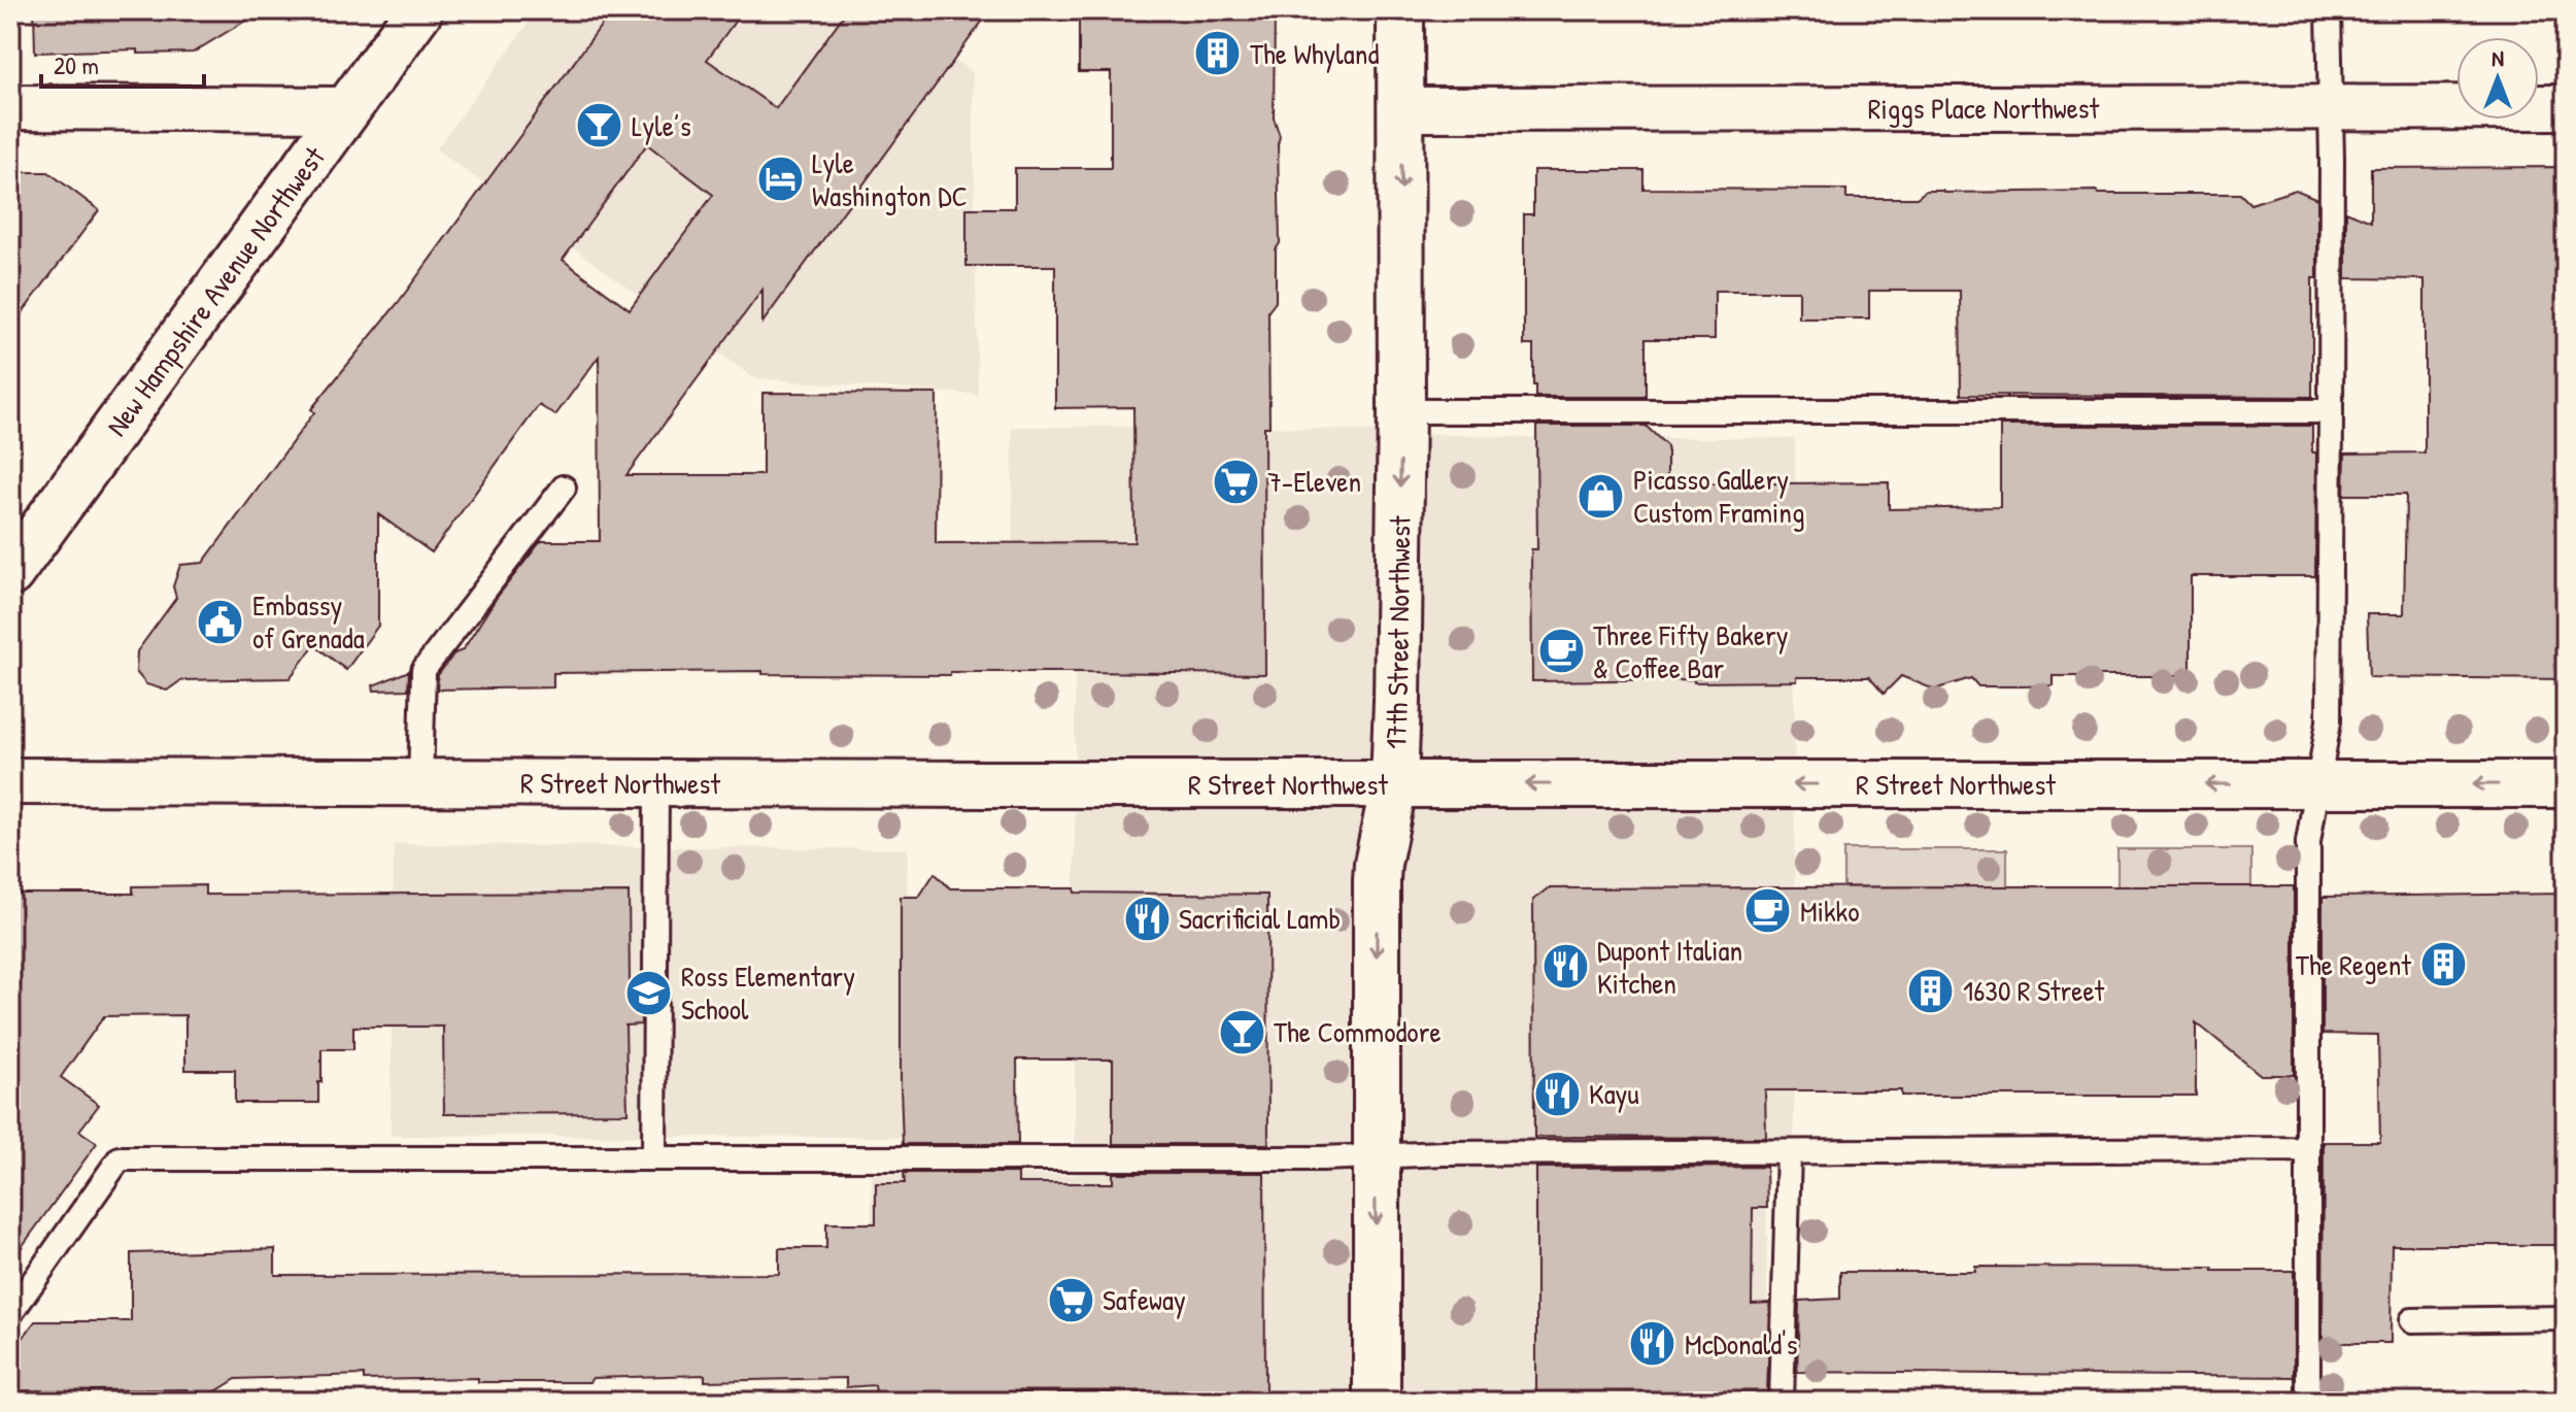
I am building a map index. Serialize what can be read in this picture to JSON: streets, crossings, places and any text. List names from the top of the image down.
{
  "streets": {
    "main road": ["New Hampshire Avenue Northwest", "17th Street Northwest", "R Street Northwest"],
    "street": ["Riggs Place Northwest"]
  },
  "crossings": [
    ["Riggs Place Northwest", "17th Street Northwest"],
    ["17th Street Northwest", "R Street Northwest"]
  ],
  "one_way": ["17th Street Northwest", "R Street Northwest"],
  "places": {
    "building": ["The Whyland", "The Regent", "1630 R Street"],
    "bar": ["Lyle’s", "The Commodore"],
    "hotel": ["Lyle Washington DC"],
    "supermarket": ["7-Eleven", "Safeway"],
    "shop": ["Picasso Gallery Custom Framing"],
    "public building": ["Embassy of Grenada"],
    "cafe": ["Three Fifty Bakery & Coffee Bar", "Mikko"],
    "restaurant": [
      "Sacrificial Lamb",
      "Dupont Italian Kitchen",
      "Kayu",
      "McDonald's"
    ],
    "school or university": ["Ross Elementary School"]
  },
  "scale_bar": "20 m",
  "north": "top"
}
